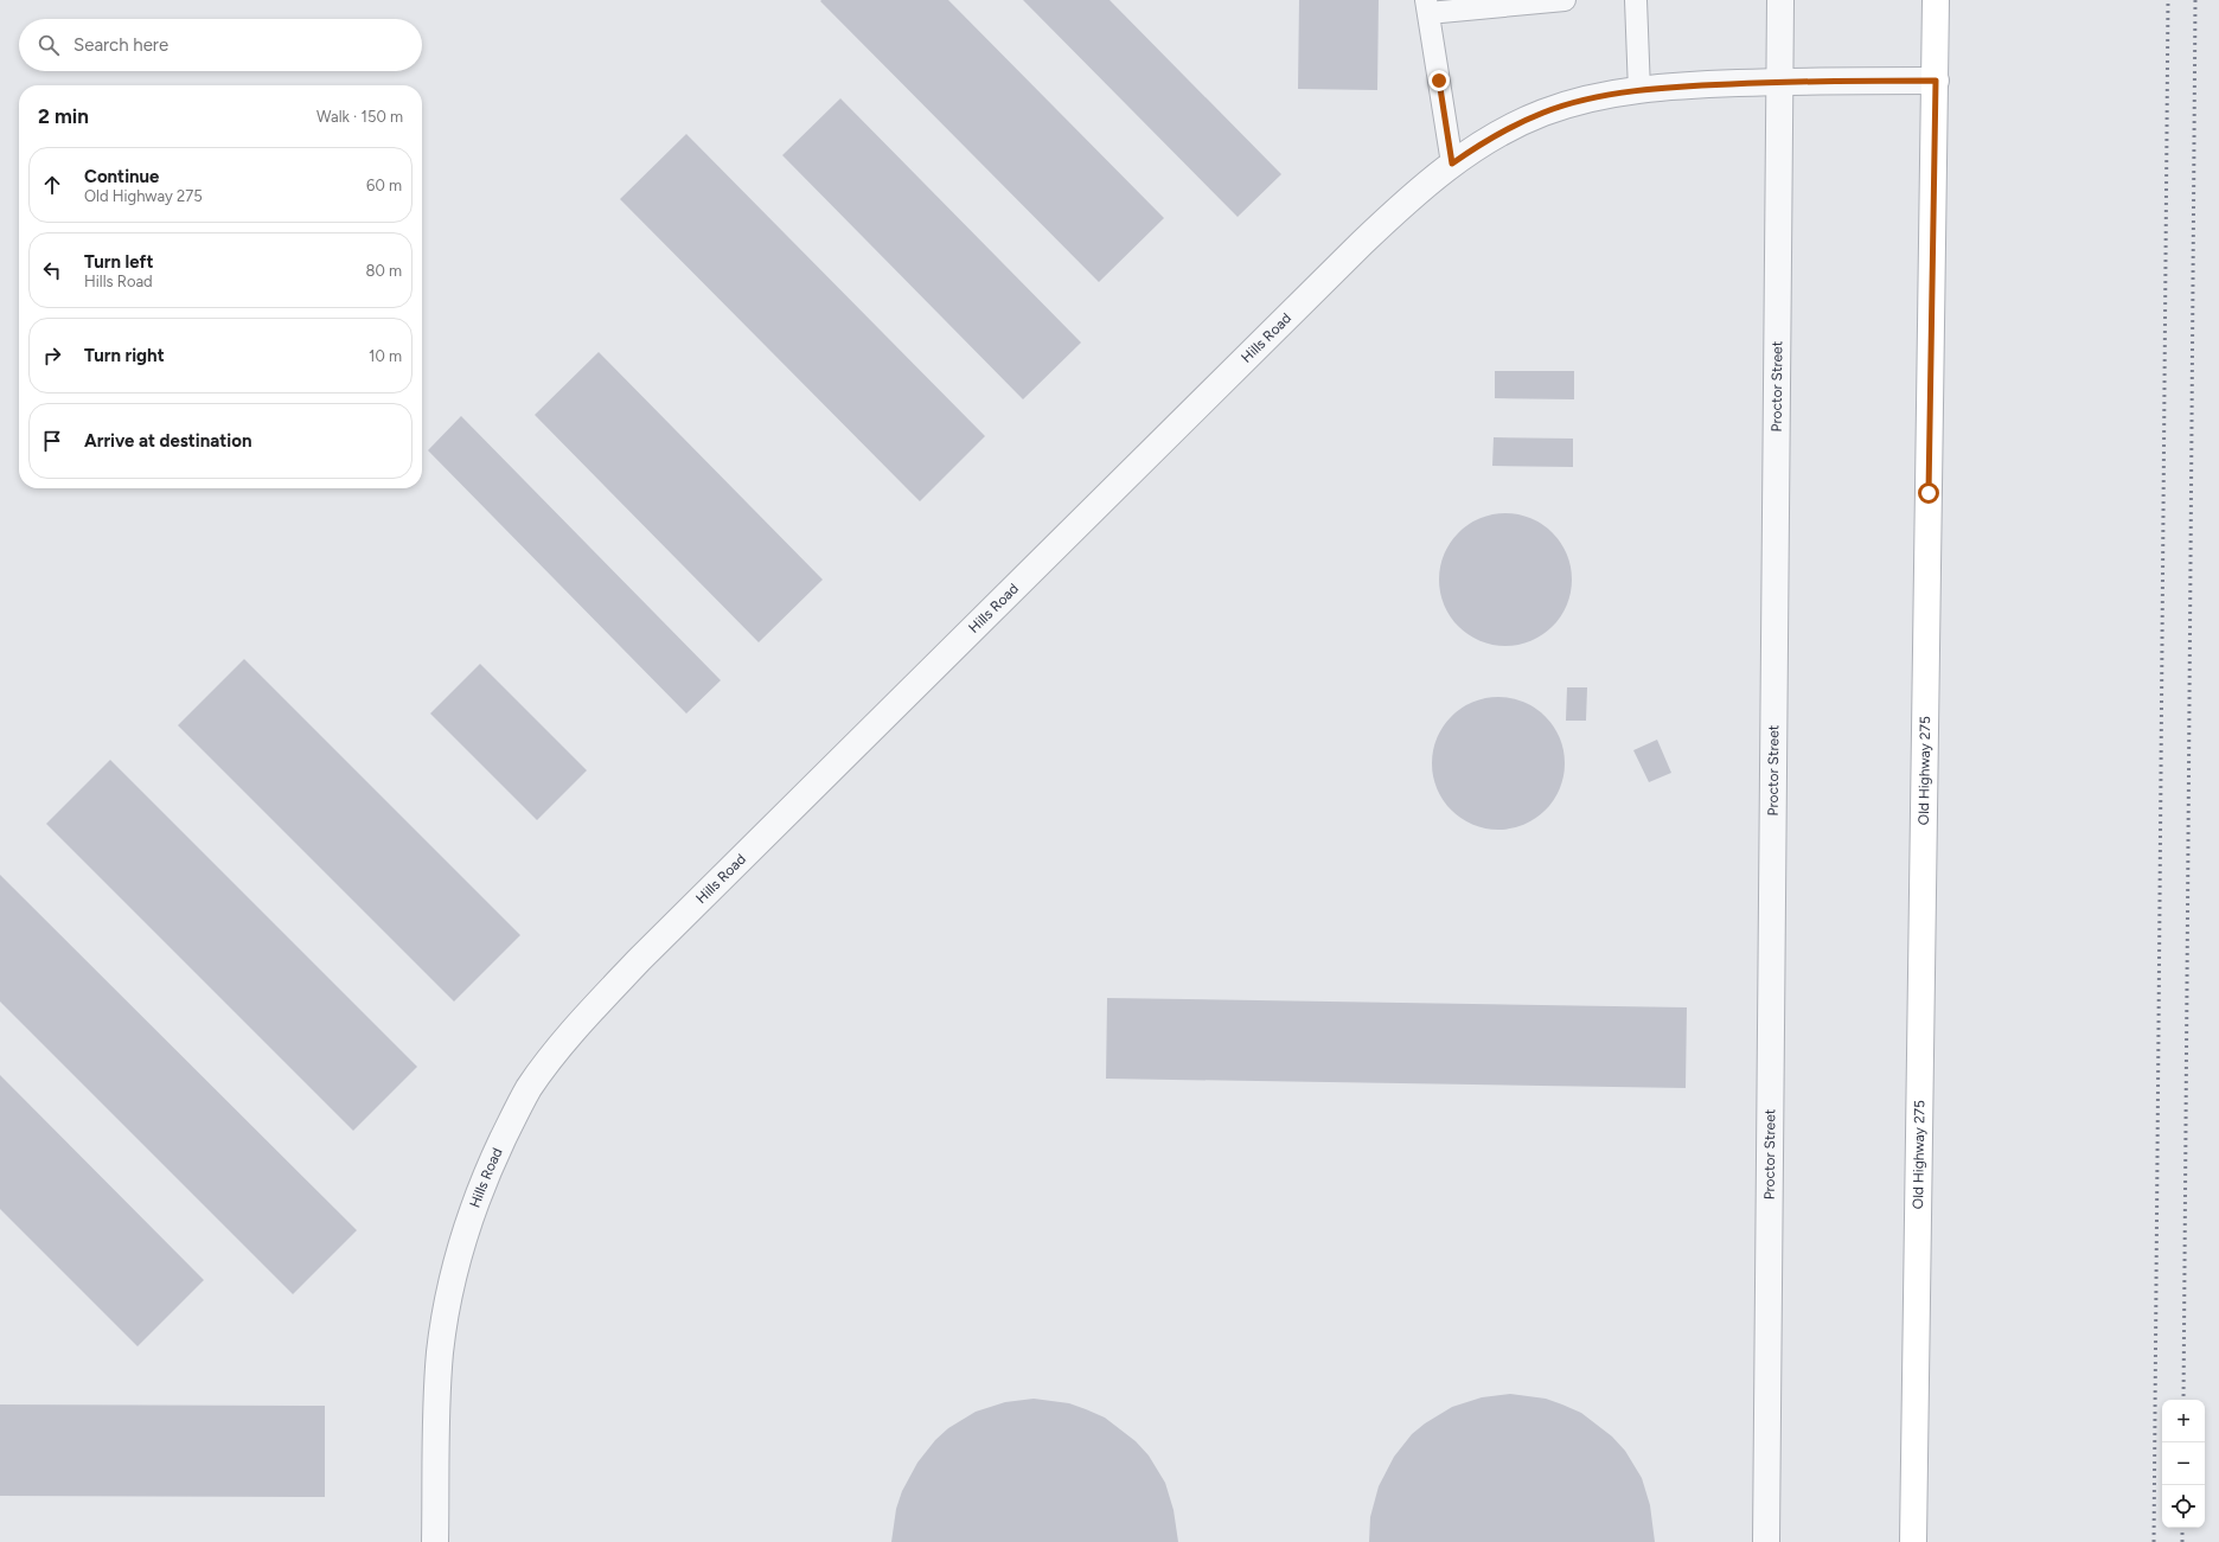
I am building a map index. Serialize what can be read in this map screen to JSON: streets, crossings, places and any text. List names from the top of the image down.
{
  "streets": {
    "main road": ["Old Highway 275"],
    "street": ["Hills Road", "Proctor Street"]
  },
  "crossings": [
    ["Hills Road", "Proctor Street"],
    ["Hills Road", "Old Highway 275"]
  ],
  "page": {
    "search": "Search here",
    "heading": ["2 min", "Walk · 150 m"],
    "list": [
      ["Continue", "Old Highway 275", "60 m"],
      ["Turn left", "Hills Road", "80 m"],
      ["Turn right", "10 m"],
      "Arrive at destination"
    ],
    "map_buttons": ["+", "−"]
  }
}
